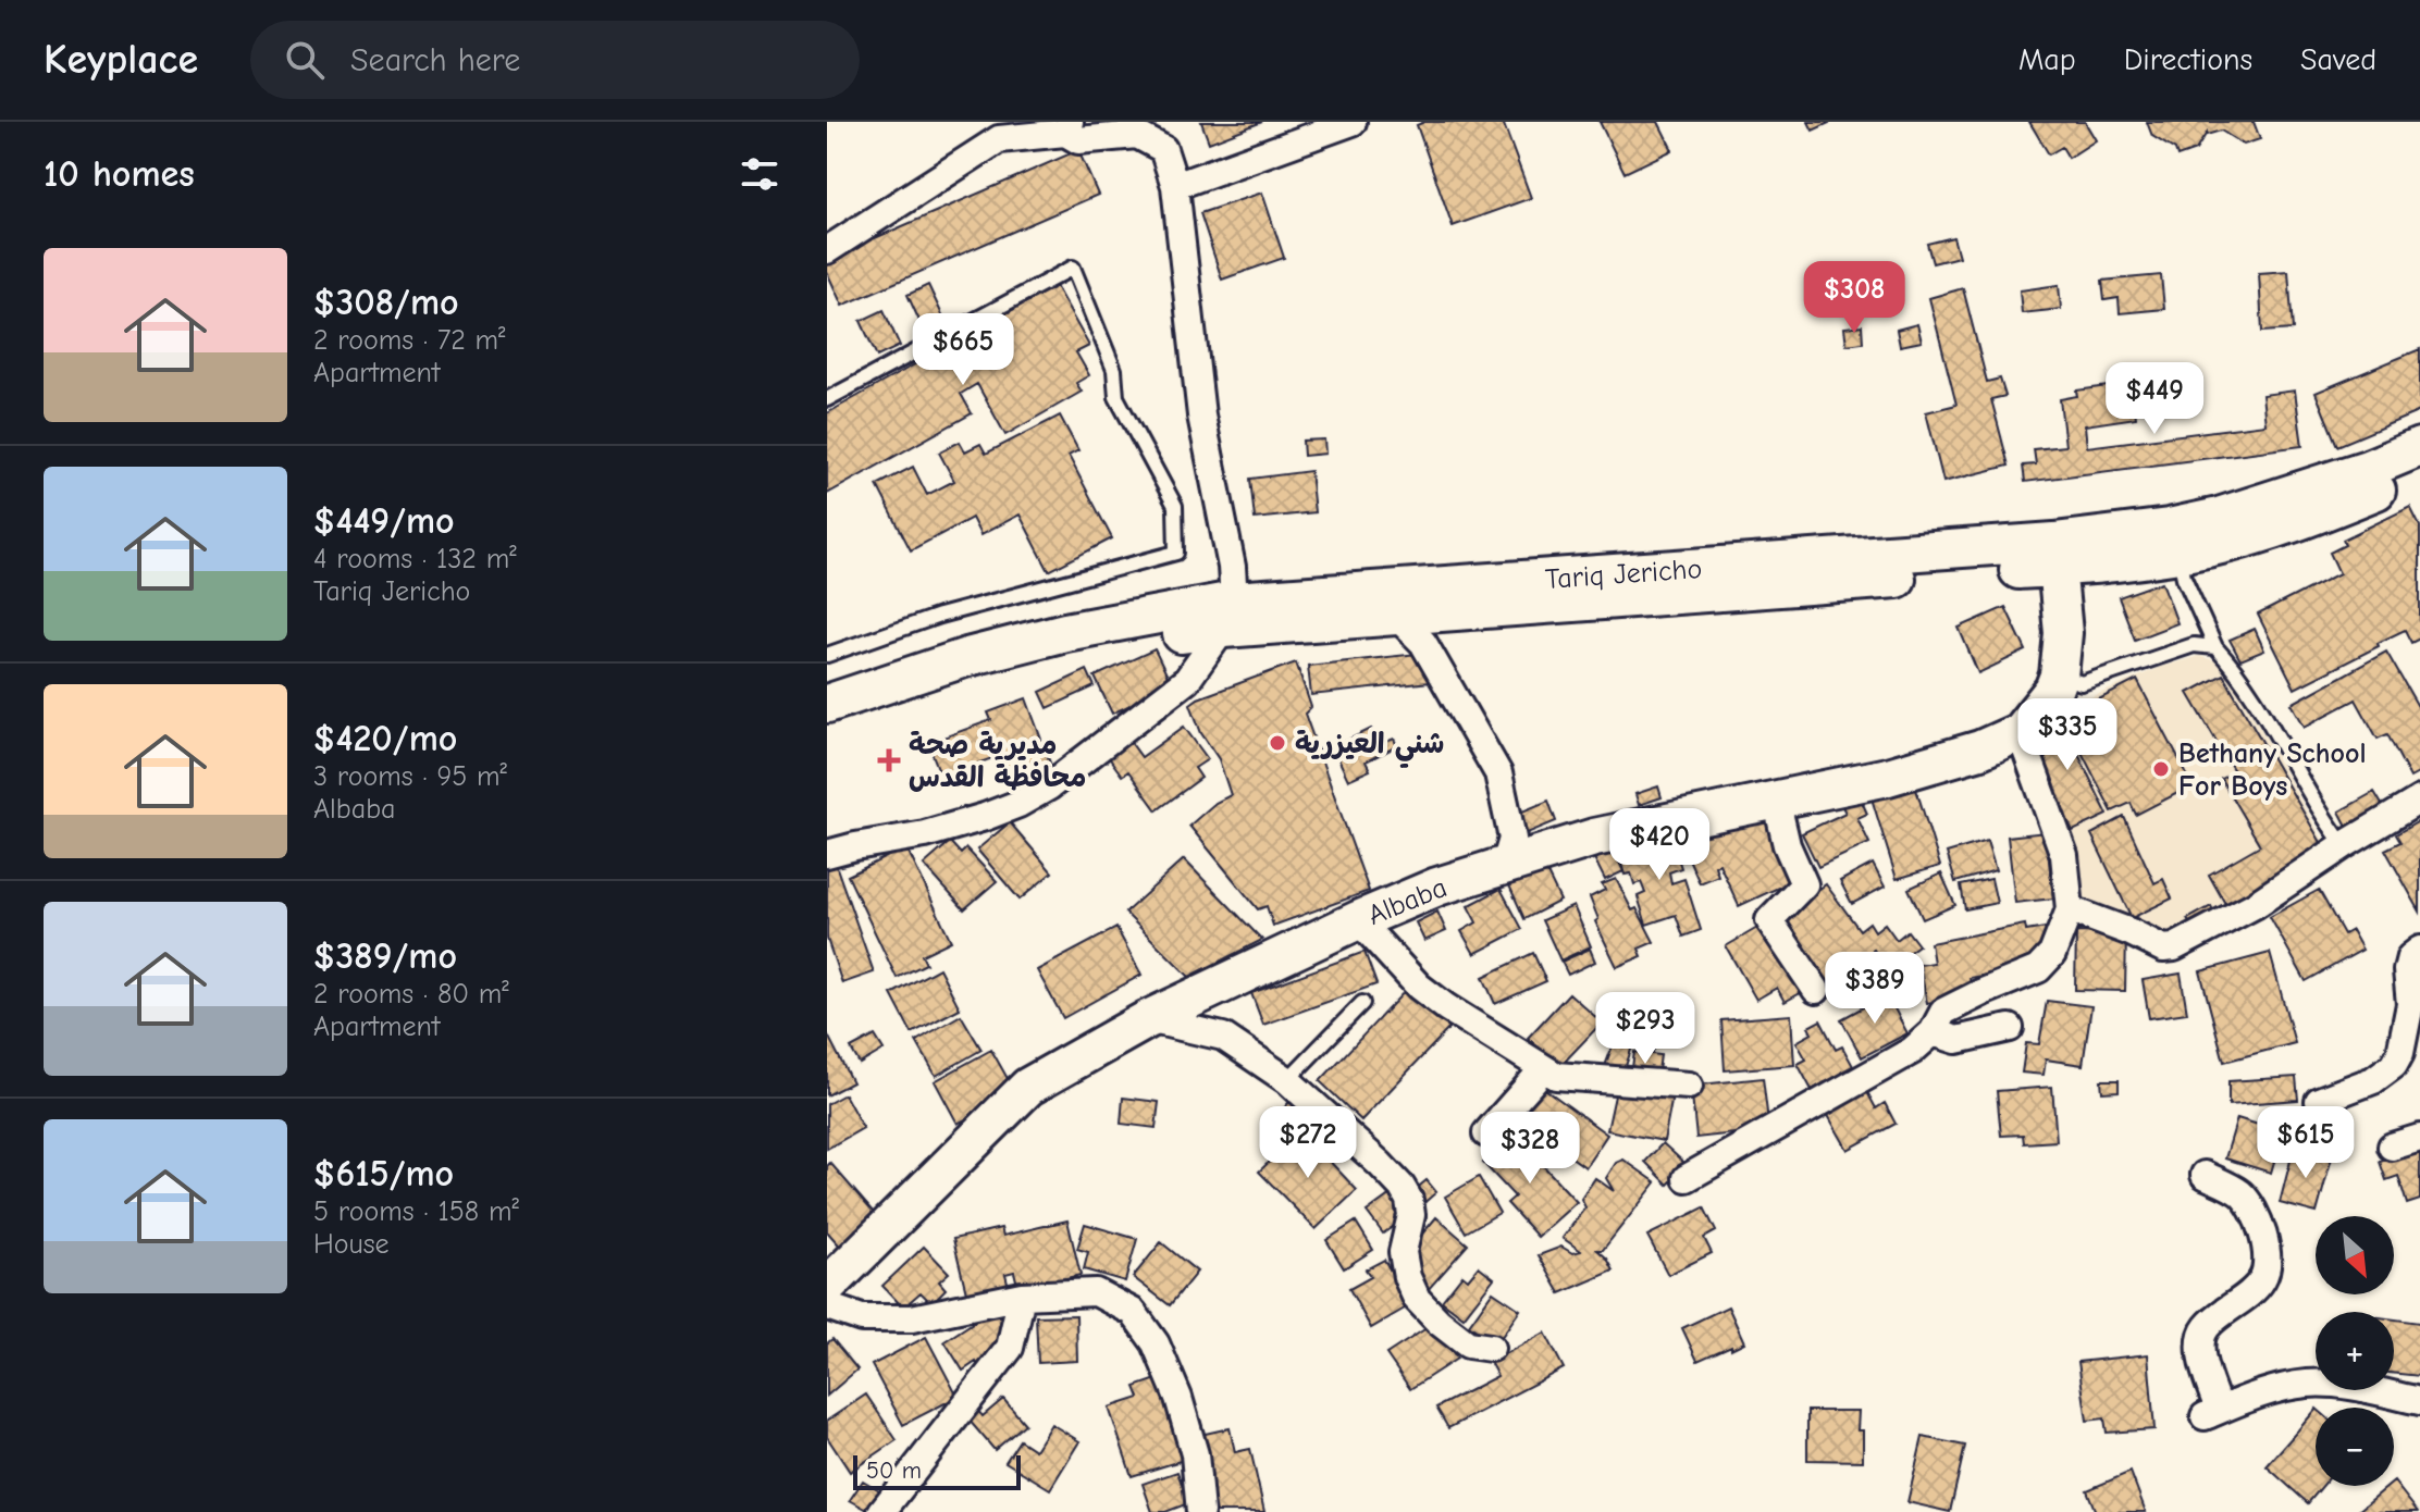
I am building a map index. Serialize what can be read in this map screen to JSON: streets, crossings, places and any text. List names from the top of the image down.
{
  "streets": {
    "main road": ["Tariq Jericho", "Albaba"]
  },
  "places": {
    "other": ["شني العيزرية", "Bethany School For Boys"],
    "health": ["مديرية صحة محافظة القدس"]
  },
  "scale_bar": "50 m",
  "north": "bottom right",
  "page": {
    "header": "Keyplace",
    "search": "Search here",
    "nav": ["Map", "Directions", "Saved"],
    "heading": "10 homes",
    "list": [
      {
        "name": "$308/mo",
        "note": "2 rooms · 72 m² · Apartment"
      },
      {
        "name": "$449/mo",
        "note": "4 rooms · 132 m² · Tariq Jericho"
      },
      {
        "name": "$420/mo",
        "note": "3 rooms · 95 m² · Albaba"
      },
      {
        "name": "$389/mo",
        "note": "2 rooms · 80 m² · Apartment"
      },
      {
        "name": "$615/mo",
        "note": "5 rooms · 158 m² · House"
      }
    ],
    "price": [
      "$308",
      "$665",
      "$449",
      "$335",
      "$420",
      "$389",
      "$293",
      "$272",
      "$615",
      "$328"
    ],
    "map_buttons": ["+", "−"],
    "scale": "50 m"
  }
}
